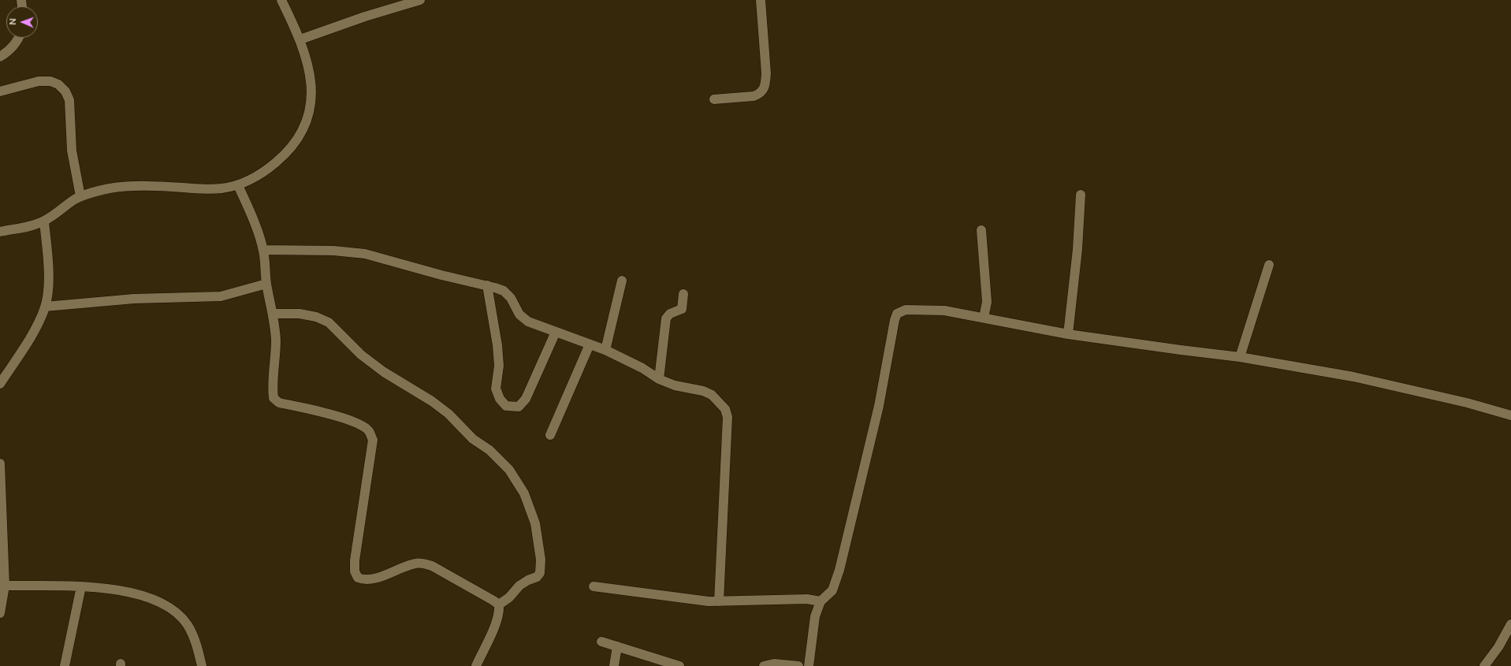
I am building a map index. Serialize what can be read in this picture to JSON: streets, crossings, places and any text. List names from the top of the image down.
{
  "north": "left"
}
